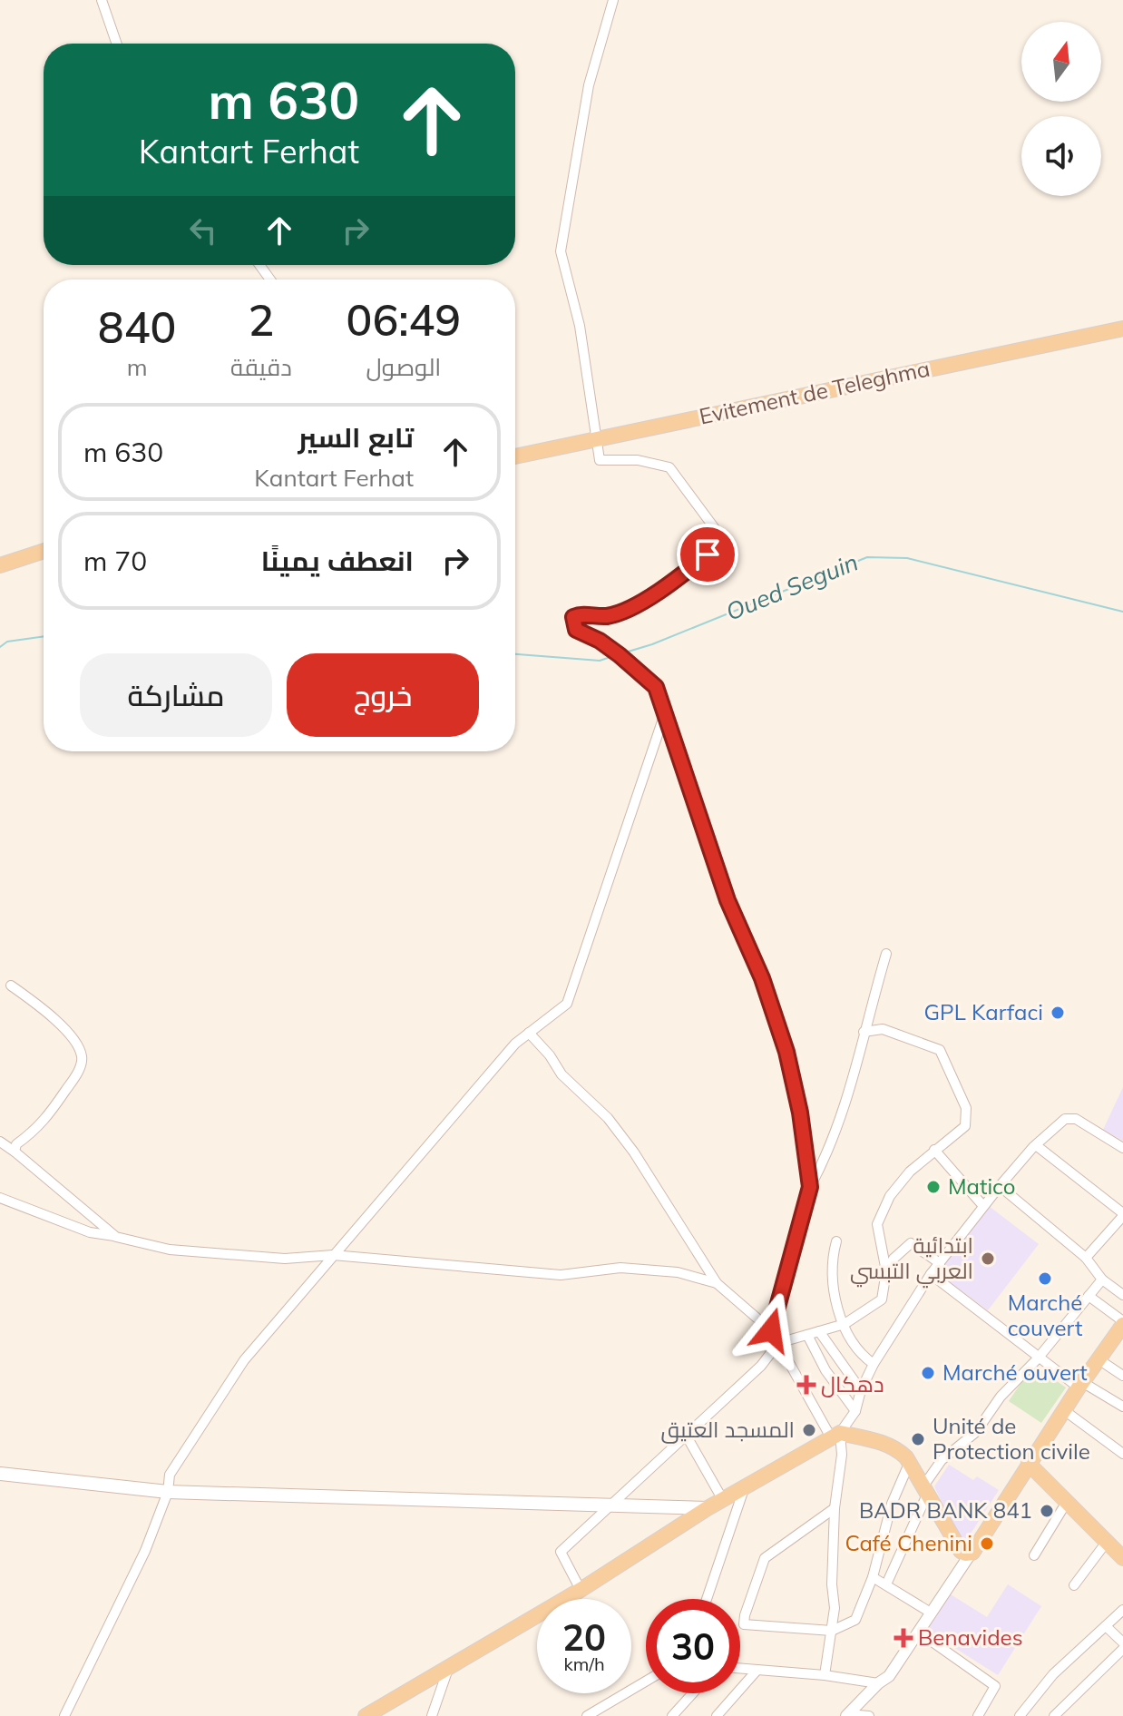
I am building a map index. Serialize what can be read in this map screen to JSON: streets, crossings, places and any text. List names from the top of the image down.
{
  "streets": {
    "main road": ["Evitement de Teleghma"]
  },
  "water": ["Oued Seguin"],
  "places": {
    "other": [
      "GPL Karfaci",
      "Matico",
      "ابتدائية العربي التبسي",
      "Marché couvert",
      "Marché ouvert",
      "المسجد العتيق",
      "Unité de Protection civile",
      "BADR BANK 841",
      "Café Chenini"
    ],
    "health": ["دهكال", "Benavides"]
  },
  "north": "top",
  "page": {
    "turn": ["630 m", "Kantart Ferhat"],
    "eta": [
      "06:49",
      "الوصول",
      "2",
      "دقيقة",
      "840",
      "m"
    ],
    "list": [
      {
        "name": "تابع السير",
        "note": "Kantart Ferhat",
        "value": "630 m"
      },
      {
        "name": "انعطف يمينًا",
        "value": "70 m"
      }
    ],
    "buttons": ["خروج", "مشاركة"],
    "speed": "20 km/h",
    "limit": "30"
  }
}
